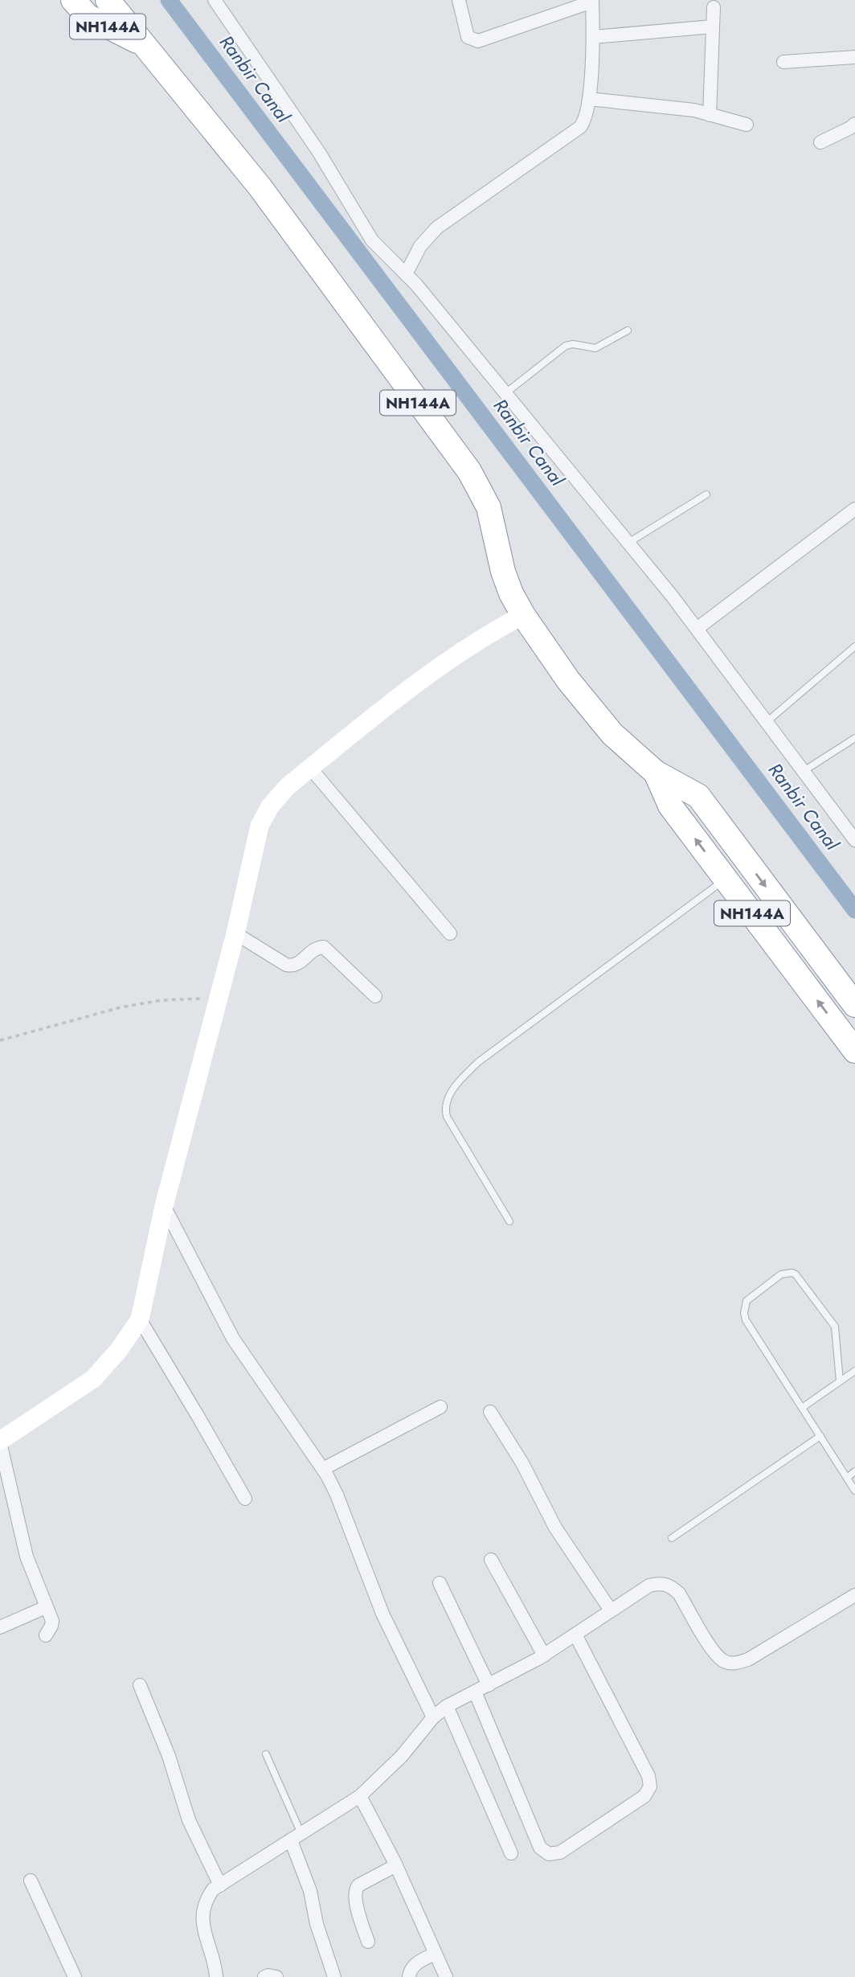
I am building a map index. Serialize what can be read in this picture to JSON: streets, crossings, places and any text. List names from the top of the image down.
{
  "streets": {
    "highway": ["NH144A"]
  },
  "water": ["Ranbir Canal"]
}
